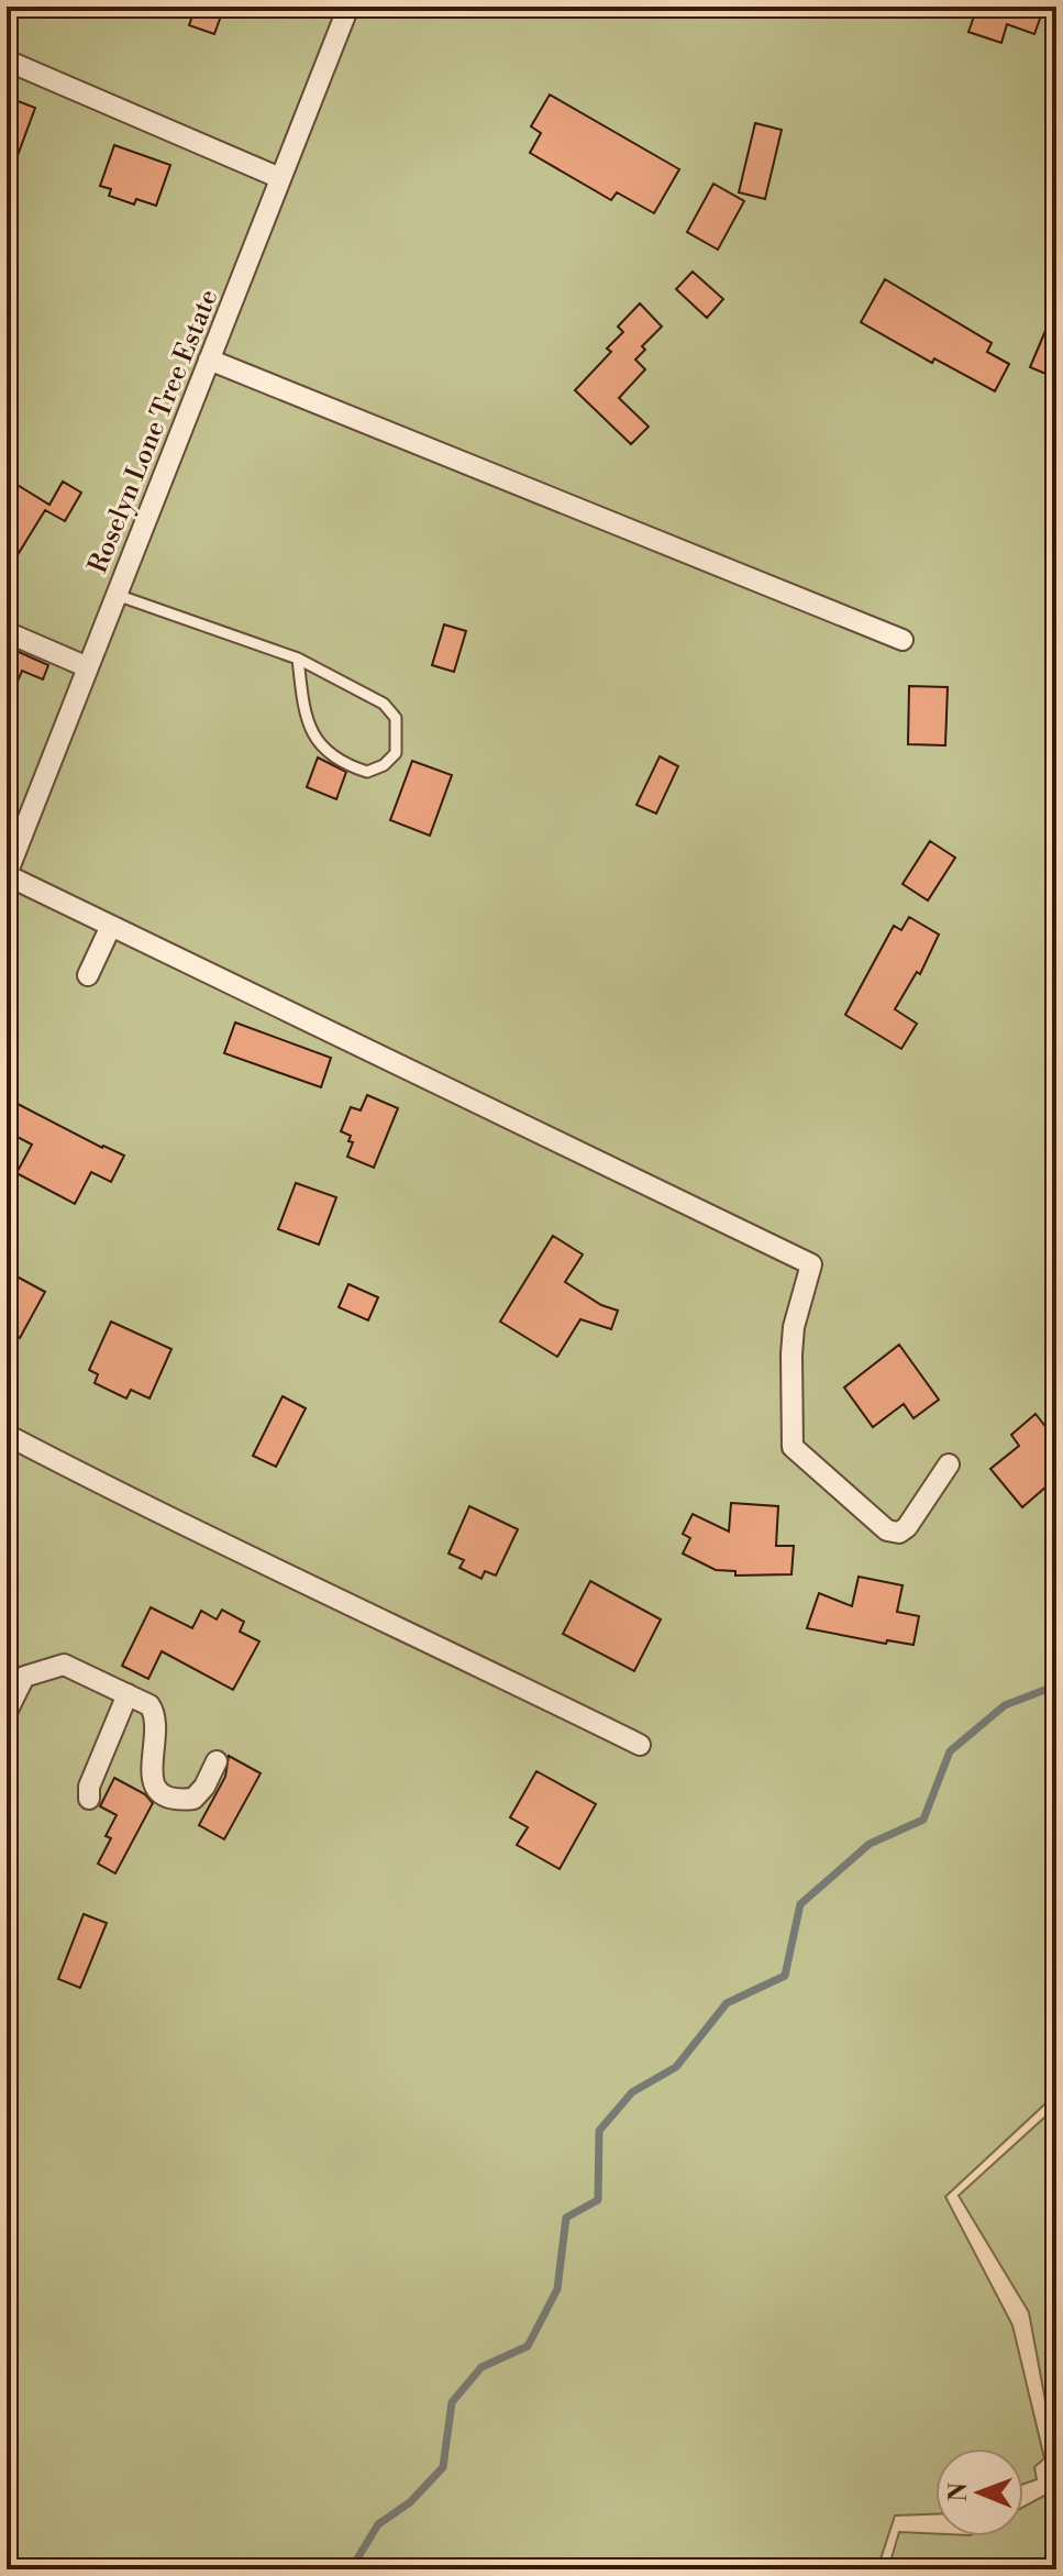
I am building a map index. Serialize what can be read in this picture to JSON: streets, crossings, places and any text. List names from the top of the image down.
{
  "streets": {
    "street": ["Roselyn Lone Tree Estate"]
  },
  "north": "left"
}
